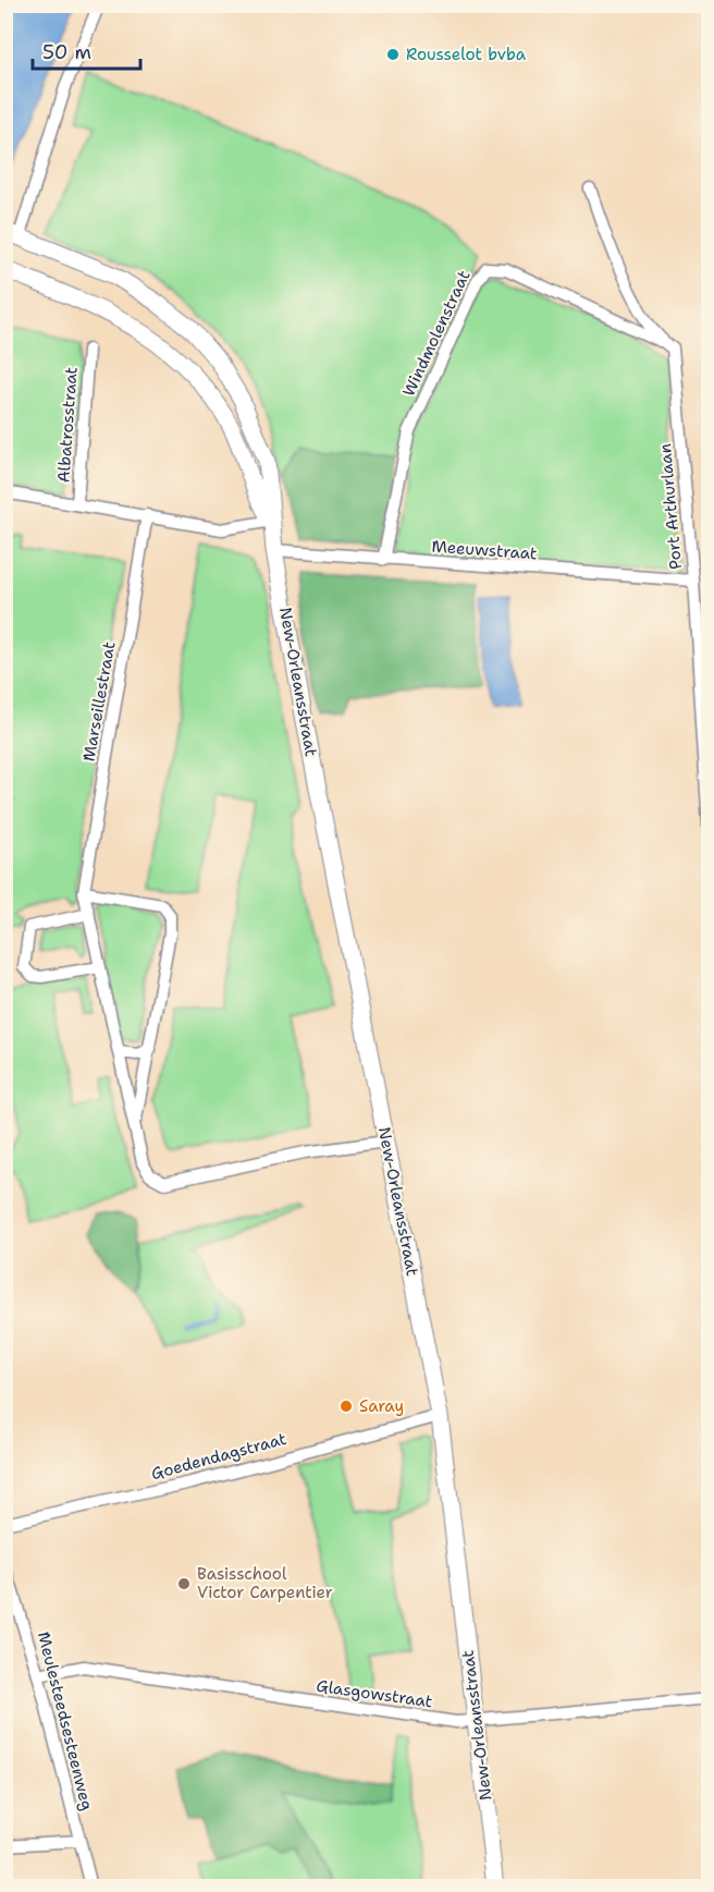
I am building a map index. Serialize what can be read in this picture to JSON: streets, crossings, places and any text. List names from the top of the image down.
{
  "streets": {
    "main road": ["New-Orleansstraat"],
    "street": [
      "Windmolenstraat",
      "Albatrosstraat",
      "Port Arthurlaan",
      "Meeuwstraat",
      "Marseillestraat",
      "Goedendagstraat",
      "Glasgowstraat",
      "Meulesteedsesteenweg"
    ]
  },
  "crossings": [
    ["Windmolenstraat", "Port Arthurlaan"],
    ["Windmolenstraat", "Meeuwstraat"],
    ["Port Arthurlaan", "Meeuwstraat"],
    ["Meeuwstraat", "New-Orleansstraat"],
    ["New-Orleansstraat", "Marseillestraat"],
    ["New-Orleansstraat", "Goedendagstraat"],
    ["New-Orleansstraat", "Glasgowstraat"],
    ["Glasgowstraat", "Meulesteedsesteenweg"]
  ],
  "places": ["Rousselot bvba", "Saray", "Basisschool Victor Carpentier"],
  "scale_bar": "50 m"
}
